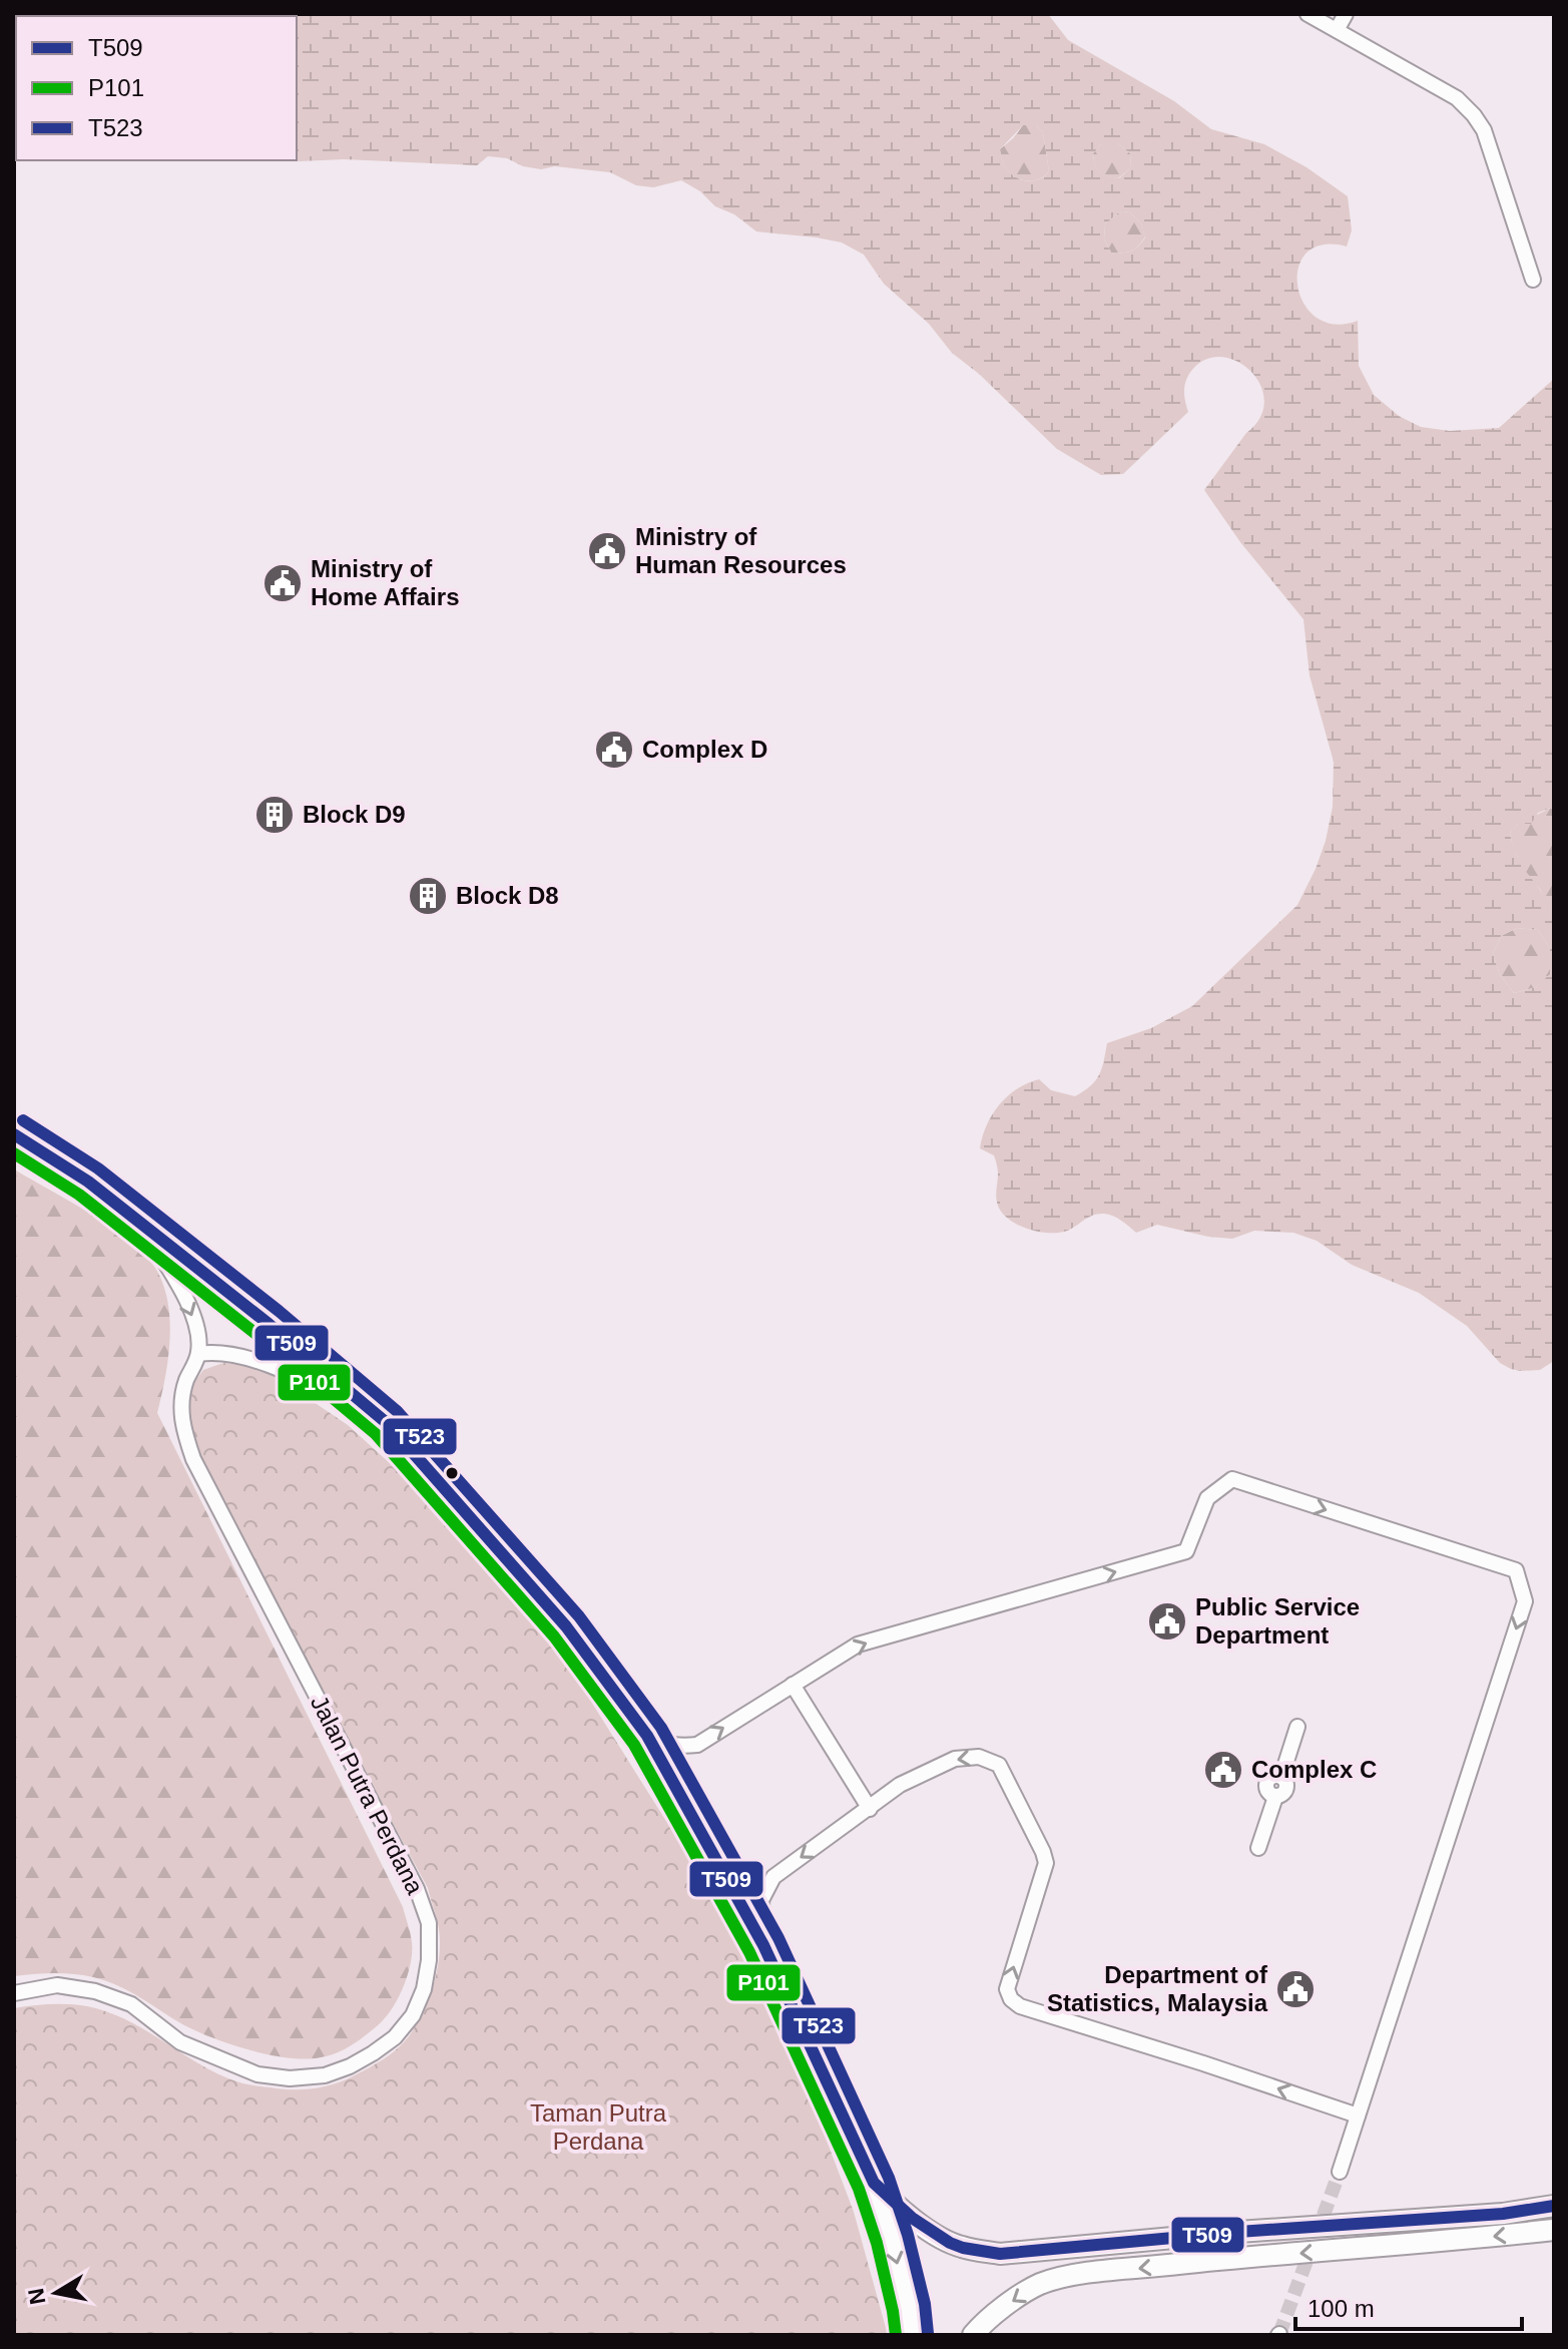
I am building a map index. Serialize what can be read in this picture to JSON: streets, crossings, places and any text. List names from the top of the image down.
{
  "streets": {
    "street": ["Jalan Putra Perdana"]
  },
  "parks": ["Taman Putra Perdana"],
  "places": {
    "public building": [
      "Ministry of Human Resources",
      "Ministry of Home Affairs",
      "Complex D",
      "Public Service Department",
      "Complex C",
      "Department of Statistics, Malaysia"
    ],
    "building": ["Block D9", "Block D8"]
  },
  "lines": ["transit line T523", "transit line T509", "transit line P101"],
  "legend": ["T509", "P101", "T523"],
  "scale_bar": "100 m",
  "north": "left"
}
